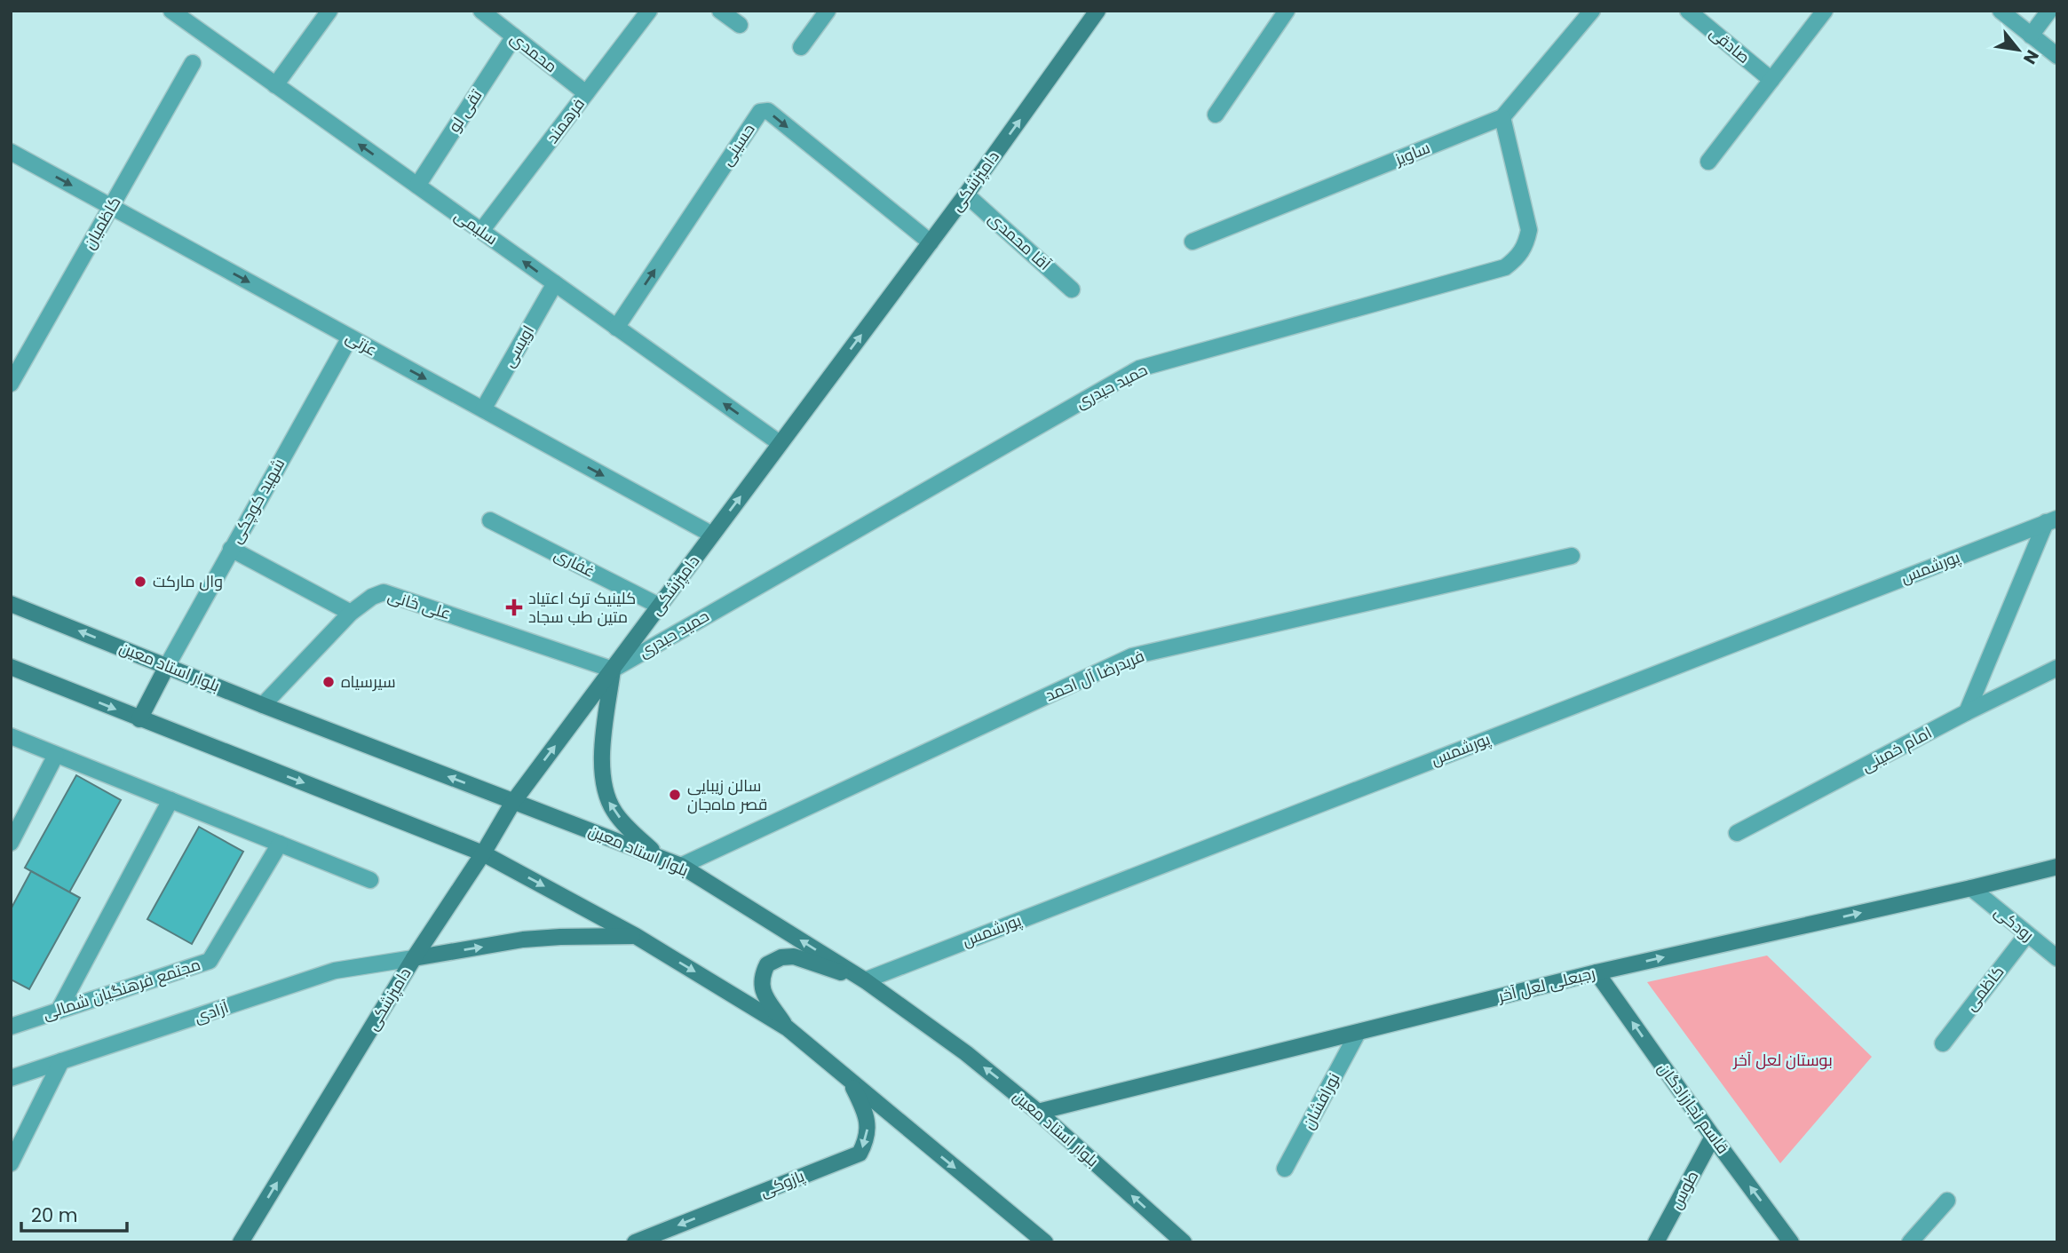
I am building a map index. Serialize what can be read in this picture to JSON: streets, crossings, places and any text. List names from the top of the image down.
{
  "streets": {
    "main road": [
      "دامپزشکی",
      "بلوار استاد معین",
      "رجبعلی لعل آخر",
      "قاسم نجارزادگان",
      "پازوکی",
      "طوس"
    ],
    "street": [
      "صادقی",
      "محمدی",
      "تقی لو",
      "فرهمند",
      "حسینی",
      "ساویز",
      "کاظمیان",
      "سلیمی",
      "آقا محمدی",
      "عزتی",
      "اویسی",
      "حمید حیدری",
      "شهید کوچکی",
      "غفاری",
      "پورشمس",
      "علی خانی",
      "فریدرضا آل احمد",
      "امام خمینی",
      "رودکی",
      "کاظمی",
      "مجتمع فرهنگیان شمالی",
      "آزادی",
      "نورافشان"
    ]
  },
  "crossings": [
    ["محمدی", "تقی لو"],
    ["محمدی", "فرهمند"],
    ["تقی لو", "سلیمی"],
    ["فرهمند", "سلیمی"],
    ["حسینی", "دامپزشکی"],
    ["حسینی", "سلیمی"],
    ["ساویز", "حمید حیدری"],
    ["دامپزشکی", "سلیمی"],
    ["دامپزشکی", "آقا محمدی"],
    ["دامپزشکی", "عزتی"],
    ["دامپزشکی", "حمید حیدری"],
    ["دامپزشکی", "غفاری"],
    ["دامپزشکی", "علی خانی"],
    ["دامپزشکی", "بلوار استاد معین"],
    ["دامپزشکی", "آزادی"],
    ["کاظمیان", "عزتی"],
    ["سلیمی", "اویسی"],
    ["عزتی", "اویسی"],
    ["عزتی", "شهید کوچکی"],
    ["حمید حیدری", "علی خانی"],
    ["شهید کوچکی", "بلوار استاد معین"],
    ["پورشمس", "بلوار استاد معین"],
    ["علی خانی", "بلوار استاد معین"],
    ["بلوار استاد معین", "فریدرضا آل احمد"],
    ["بلوار استاد معین", "رجبعلی لعل آخر"],
    ["رودکی", "رجبعلی لعل آخر"],
    ["رودکی", "کاظمی"],
    ["رجبعلی لعل آخر", "نورافشان"],
    ["رجبعلی لعل آخر", "قاسم نجارزادگان"],
    ["قاسم نجارزادگان", "طوس"]
  ],
  "one_way": [
    "دامپزشکی",
    "سلیمی",
    "عزتی",
    "رجبعلی لعل آخر",
    "قاسم نجارزادگان",
    "پازوکی"
  ],
  "parks": ["بوستان لعل آخر"],
  "places": {
    "other": ["وال مارکت", "سیرسیاه", "سالن زیبایی قصر ماه‌جان"],
    "health": ["کلینیک ترک اعتیاد متین طب سجاد"]
  },
  "scale_bar": "20 m",
  "north": "bottom right"
}
